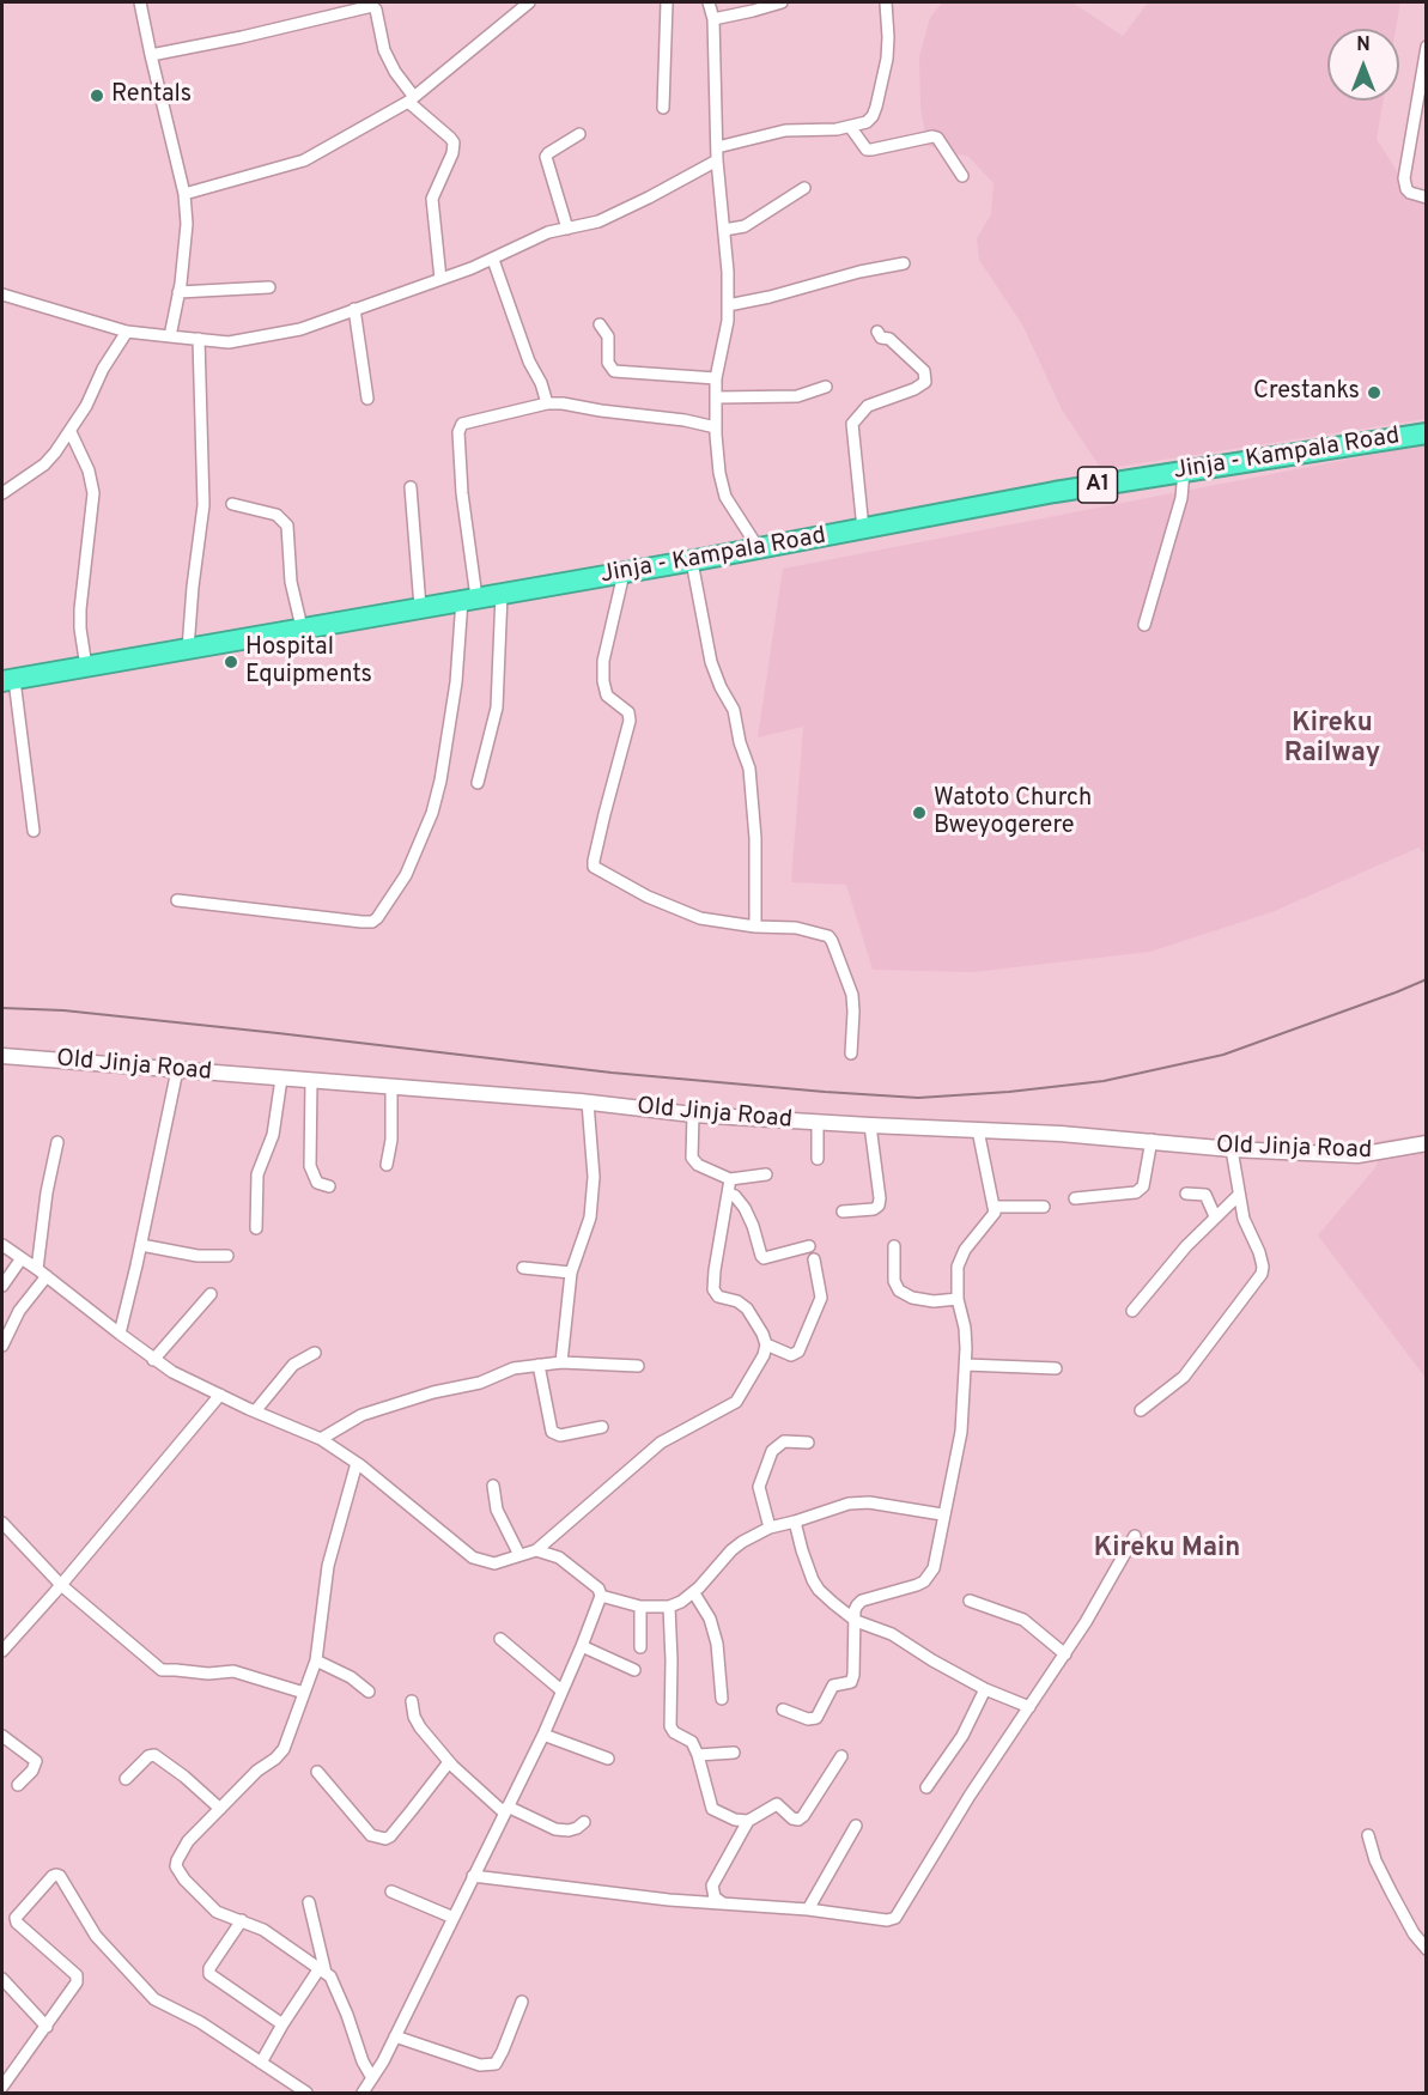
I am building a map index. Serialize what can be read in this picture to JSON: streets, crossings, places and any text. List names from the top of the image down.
{
  "streets": {
    "highway": ["Jinja - Kampala Road", "A1"],
    "main road": ["Old Jinja Road"]
  },
  "districts": ["Kireku Railway", "Kireku Main"],
  "places": [
    "Rentals",
    "Crestanks",
    "Hospital Equipments",
    "Watoto Church Bweyogerere"
  ],
  "north": "top"
}
